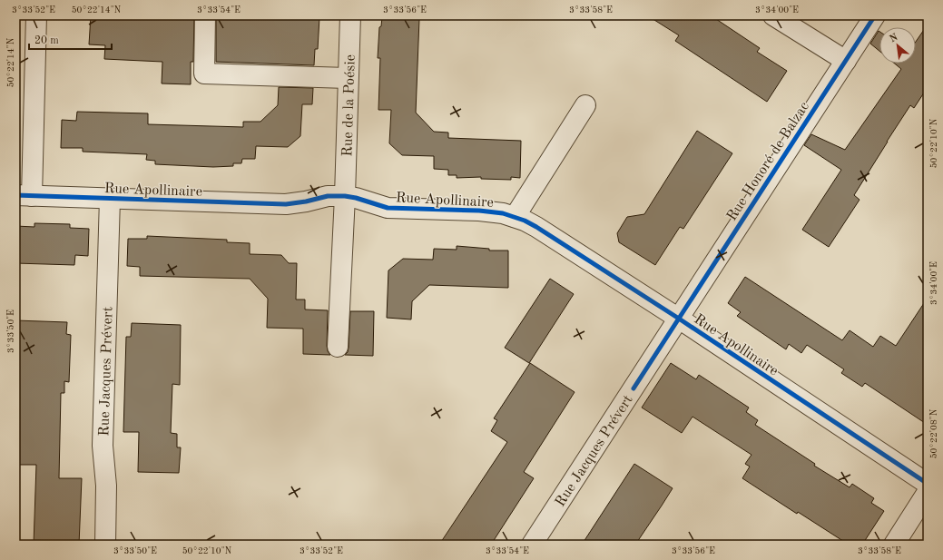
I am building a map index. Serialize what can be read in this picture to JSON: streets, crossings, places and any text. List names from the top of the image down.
{
  "streets": {
    "street": [
      "Rue de la Poésie",
      "Rue Honoré de Balzac",
      "Rue Apollinaire",
      "Rue Jacques Prévert"
    ]
  },
  "crossings": [
    ["Rue de la Poésie", "Rue Apollinaire"],
    ["Rue Honoré de Balzac", "Rue Apollinaire"],
    ["Rue Honoré de Balzac", "Rue Jacques Prévert"],
    ["Rue Apollinaire", "Rue Jacques Prévert"]
  ],
  "scale_bar": "20 m",
  "north": "top left",
  "coordinates": [
    "3°33'52\"E",
    "50°22'14\"N",
    "3°33'54\"E",
    "3°33'56\"E",
    "3°33'58\"E",
    "3°34'00\"E",
    "50°22'10\"N",
    "3°33'50\"E",
    "50°22'08\"N"
  ]
}
